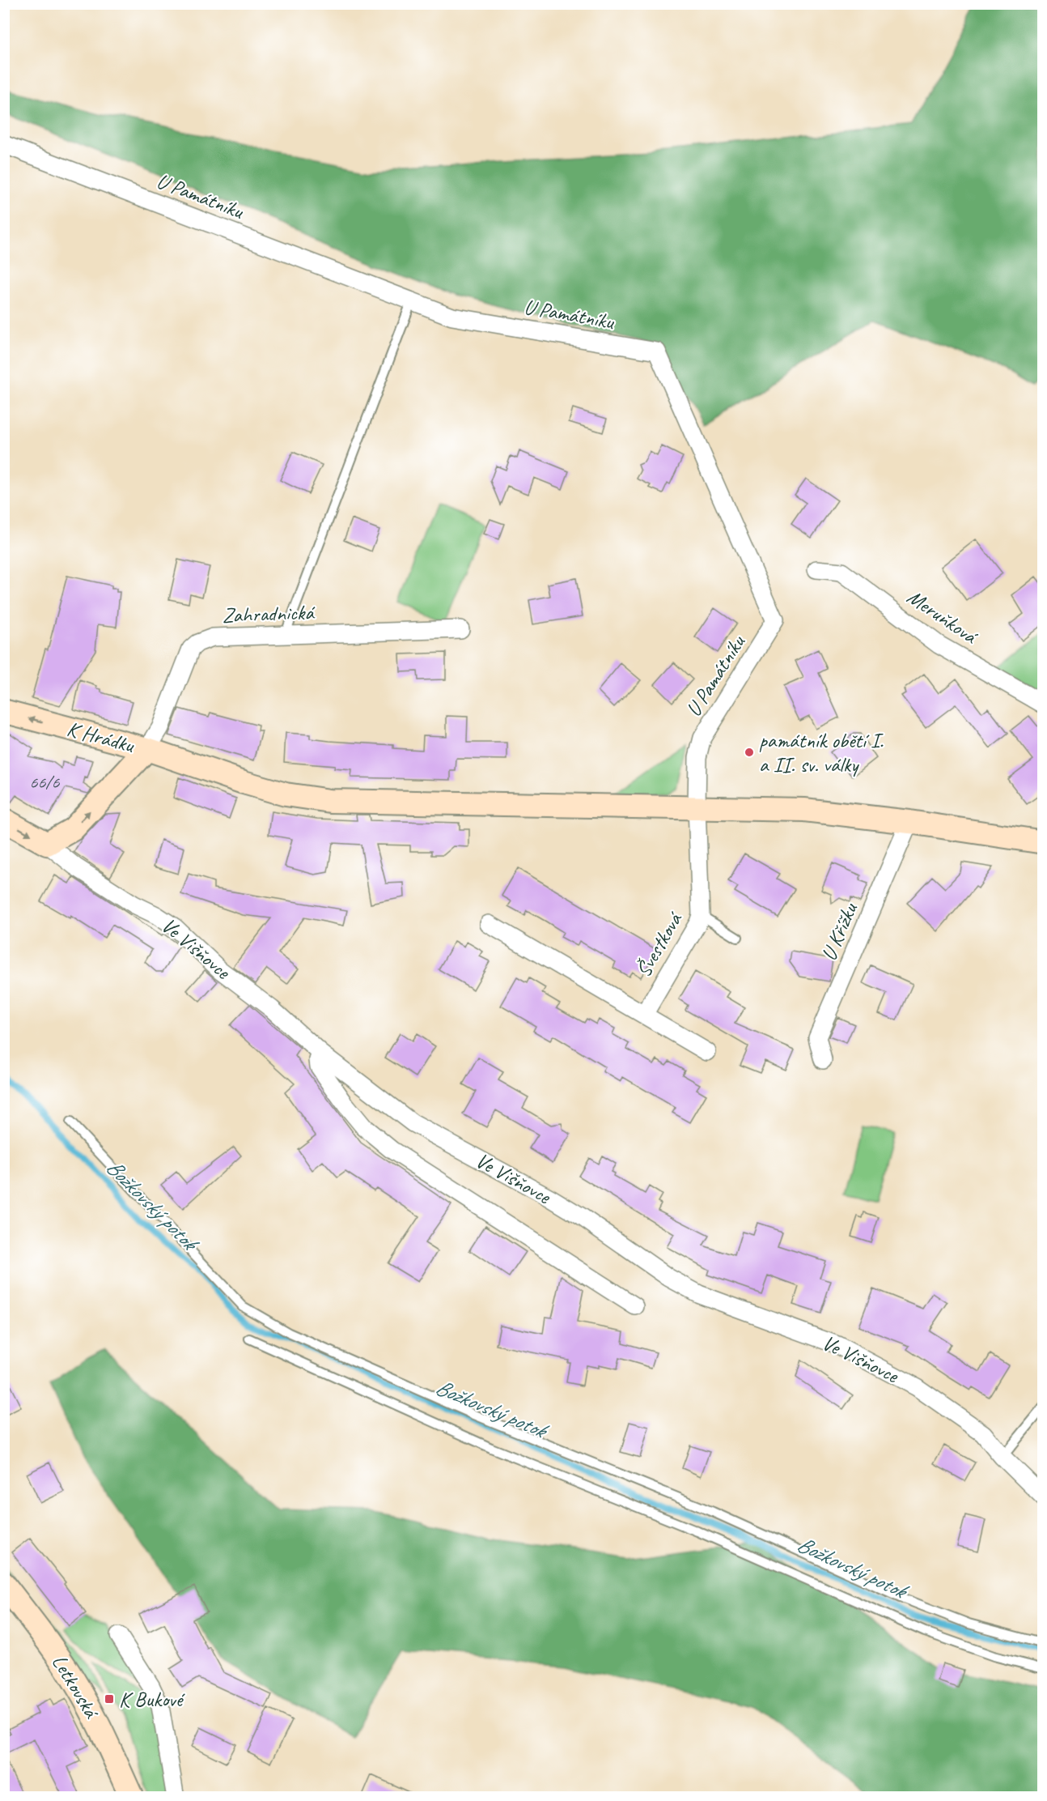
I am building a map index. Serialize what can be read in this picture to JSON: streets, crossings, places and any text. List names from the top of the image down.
{
  "streets": {
    "street": [
      "U Památníku",
      "Zahradnická",
      "Meruňková",
      "K Hrádku",
      "U Křížku",
      "Švestková",
      "Ve Višňovce",
      "Letkovská"
    ]
  },
  "crossings": [
    ["U Památníku", "Švestková"],
    ["Zahradnická", "K Hrádku"],
    ["K Hrádku", "Ve Višňovce"]
  ],
  "water": ["Božkovský potok"],
  "places": {
    "other": ["památník obětí I. a II. sv. války"],
    "transit": ["K Bukové"]
  },
  "house_numbers": ["66/6"]
}
